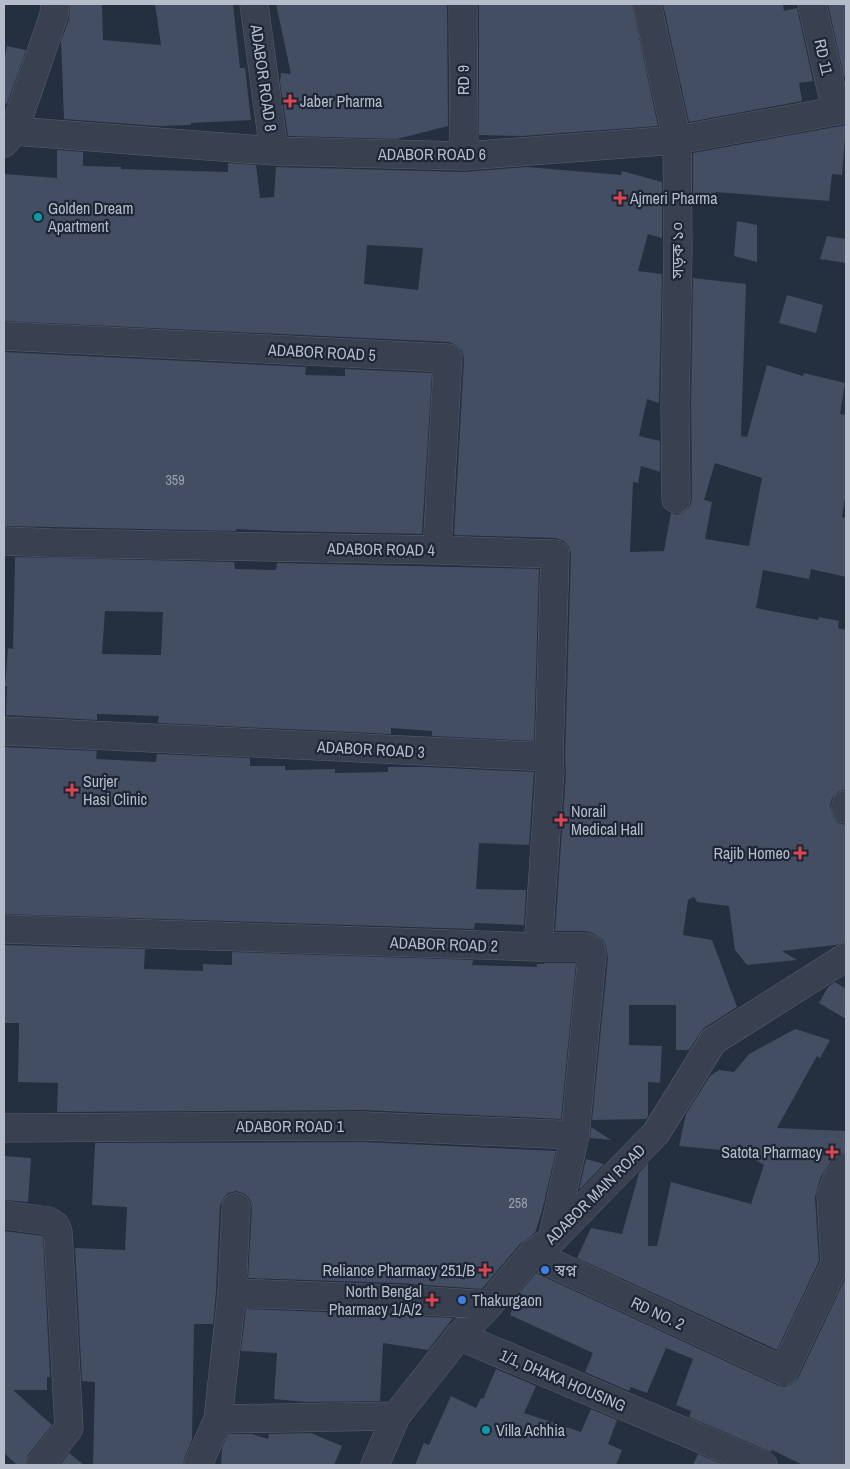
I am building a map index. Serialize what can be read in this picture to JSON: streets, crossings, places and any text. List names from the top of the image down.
{
  "streets": {
    "street": [
      "RD 11",
      "ADABOR ROAD 8",
      "RD 9",
      "ADABOR ROAD 6",
      "সড়ক ১০",
      "ADABOR ROAD 5",
      "ADABOR ROAD 4",
      "ADABOR ROAD 3",
      "ADABOR ROAD 2",
      "ADABOR ROAD 1",
      "ADABOR MAIN ROAD",
      "RD NO. 2",
      "1/1, DHAKA HOUSING"
    ]
  },
  "crossings": [
    ["RD 11", "ADABOR ROAD 6"],
    ["ADABOR ROAD 8", "ADABOR ROAD 6"],
    ["RD 9", "ADABOR ROAD 6"],
    ["ADABOR ROAD 6", "সড়ক ১০"],
    ["ADABOR ROAD 5", "ADABOR ROAD 4"],
    ["ADABOR ROAD 4", "ADABOR ROAD 3"],
    ["ADABOR ROAD 2", "ADABOR ROAD 1"],
    ["ADABOR ROAD 2", "ADABOR MAIN ROAD"],
    ["ADABOR ROAD 2", "RD NO. 2"],
    ["ADABOR MAIN ROAD", "RD NO. 2"],
    ["ADABOR MAIN ROAD", "1/1, DHAKA HOUSING"]
  ],
  "places": {
    "health": [
      "Jaber Pharma",
      "Ajmeri Pharma",
      "Surjer Hasi Clinic",
      "Norail Medical Hall",
      "Rajib Homeo",
      "Satota Pharmacy",
      "Reliance Pharmacy 251/B",
      "North Bengal Pharmacy 1/A/2"
    ],
    "other": [
      "Golden Dream Apartment",
      "স্বপ্ন",
      "Thakurgaon",
      "Villa Achhia"
    ]
  },
  "house_numbers": ["359", "258"]
}
